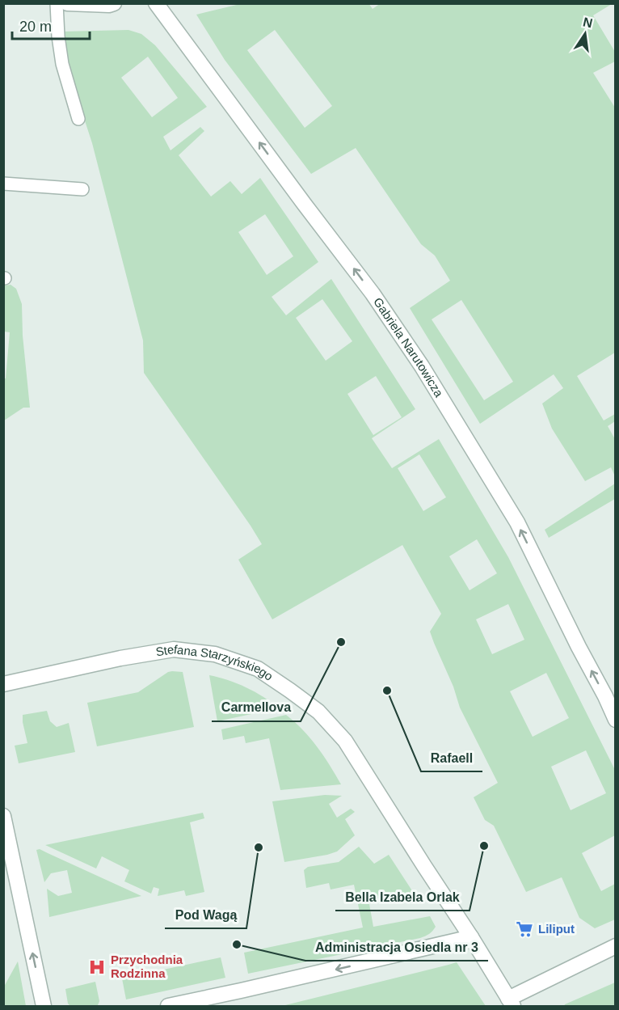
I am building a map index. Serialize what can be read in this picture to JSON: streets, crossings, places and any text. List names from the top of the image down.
{
  "streets": {
    "street": ["Gabriela Narutowicza", "Stefana Starzyńskiego"]
  },
  "one_way": ["Gabriela Narutowicza"],
  "places": {
    "other": [
      "Carmellova",
      "Rafaell",
      "Bella Izabela Orlak",
      "Pod Wagą",
      "Administracja Osiedla nr 3"
    ],
    "supermarket": ["Liliput"],
    "hospital": ["Przychodnia Rodzinna"]
  },
  "scale_bar": "20 m",
  "north": "top"
}
